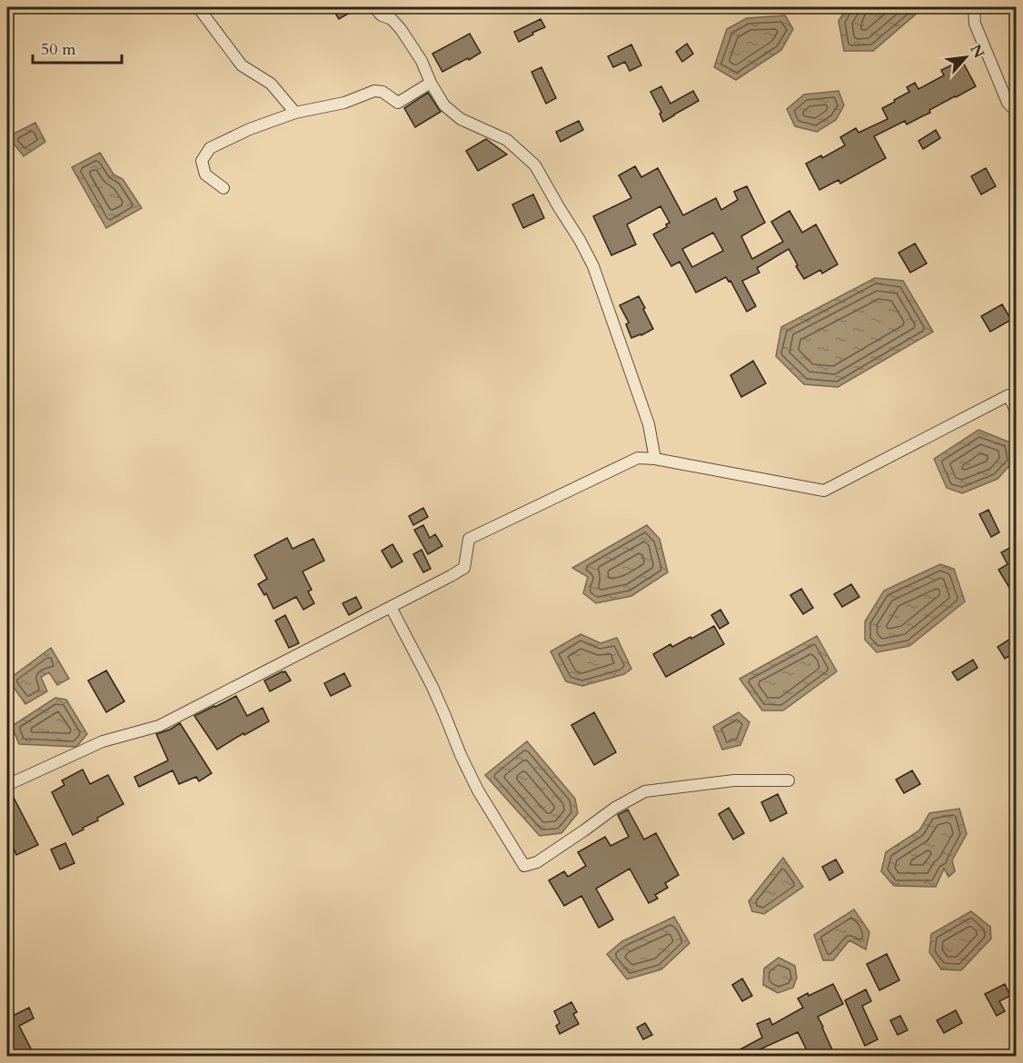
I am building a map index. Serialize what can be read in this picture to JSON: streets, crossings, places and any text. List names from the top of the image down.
{
  "scale_bar": "50 m",
  "north": "top right"
}
